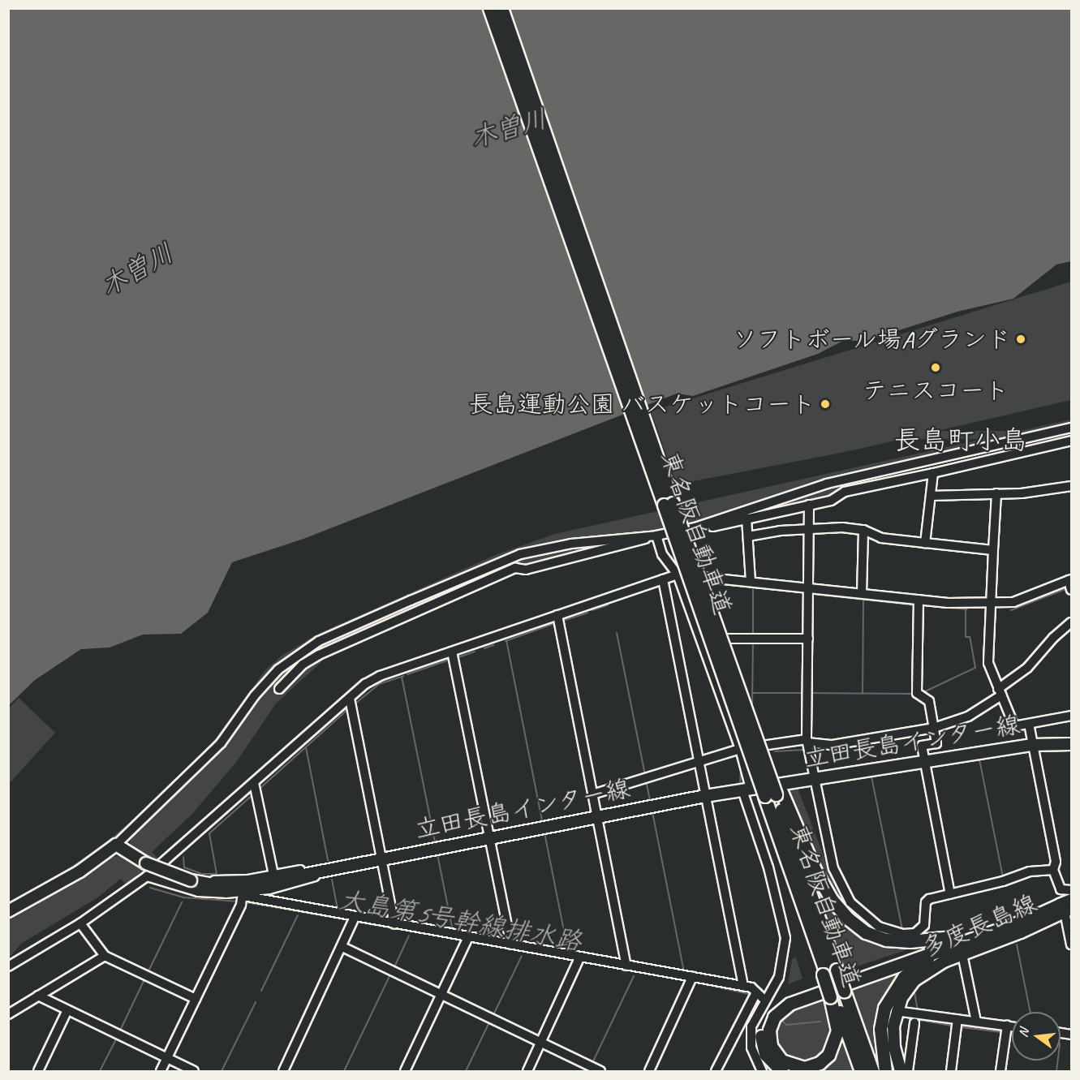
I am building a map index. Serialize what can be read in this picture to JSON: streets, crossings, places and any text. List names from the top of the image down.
{
  "streets": {
    "highway": ["東名阪自動車道"],
    "main road": ["立田長島インター線", "多度長島線"]
  },
  "districts": ["長島町小島"],
  "water": ["木曽川", "大島第5号幹線排水路"],
  "places": ["ソフトボール場Aグランド", "テニスコート", "長島運動公園 バスケットコート"],
  "north": "left"
}
